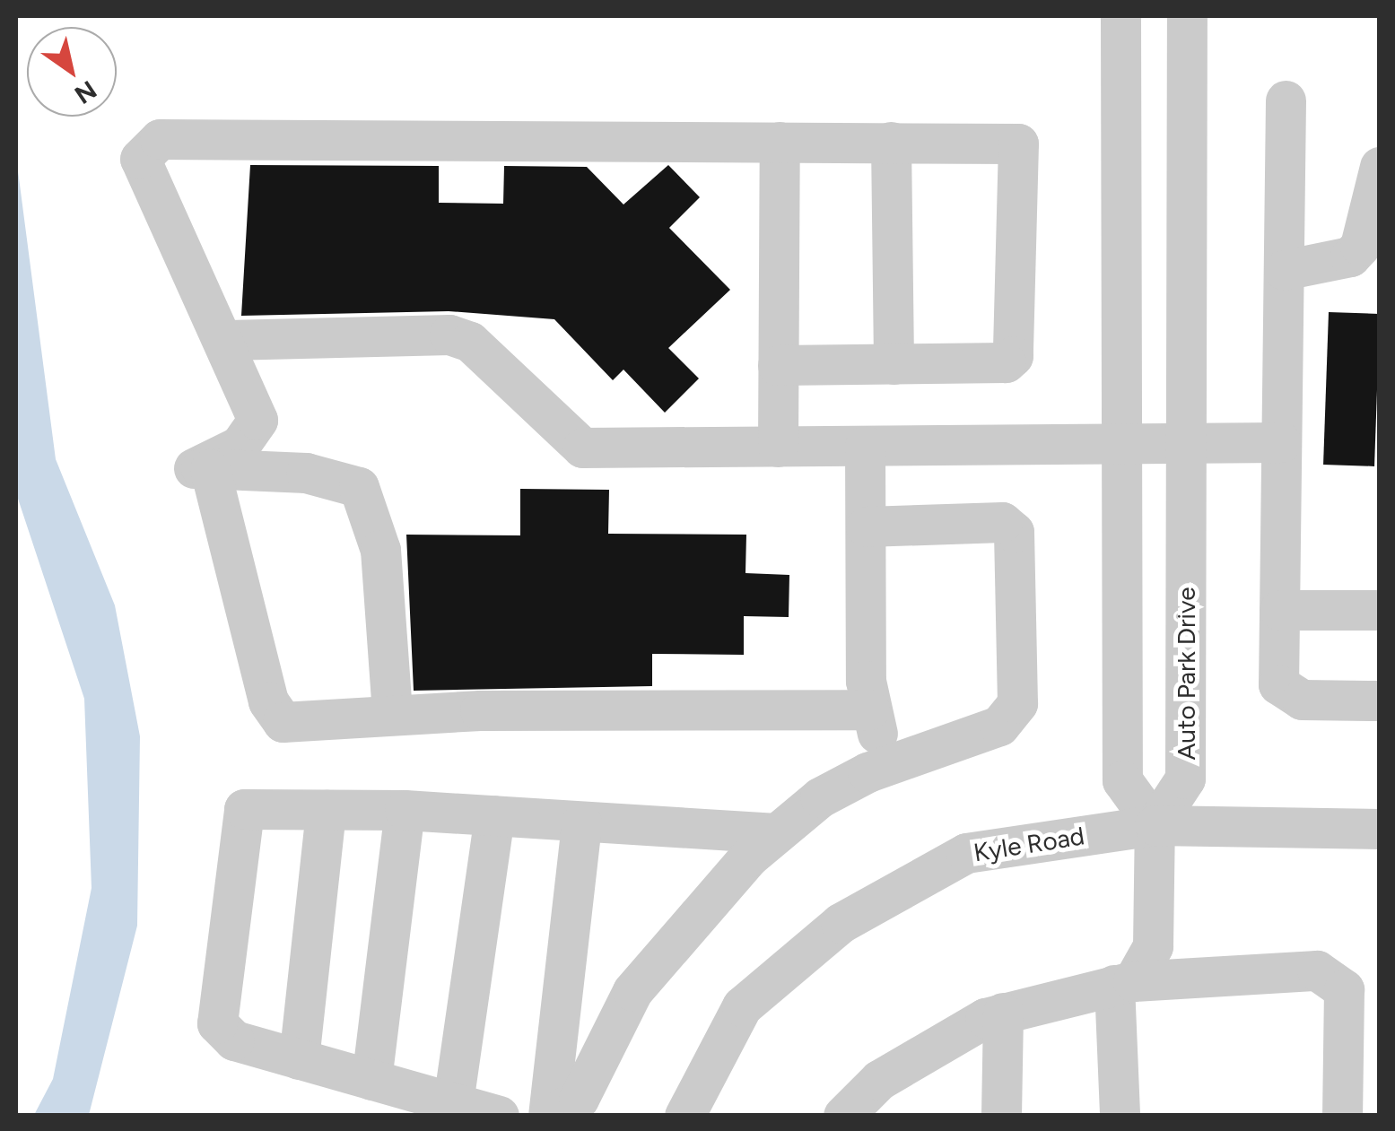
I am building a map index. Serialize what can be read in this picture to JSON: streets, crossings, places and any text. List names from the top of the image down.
{
  "streets": {
    "street": ["Auto Park Drive", "Kyle Road"]
  },
  "crossings": [
    ["Auto Park Drive", "Kyle Road"]
  ],
  "north": "bottom right"
}
